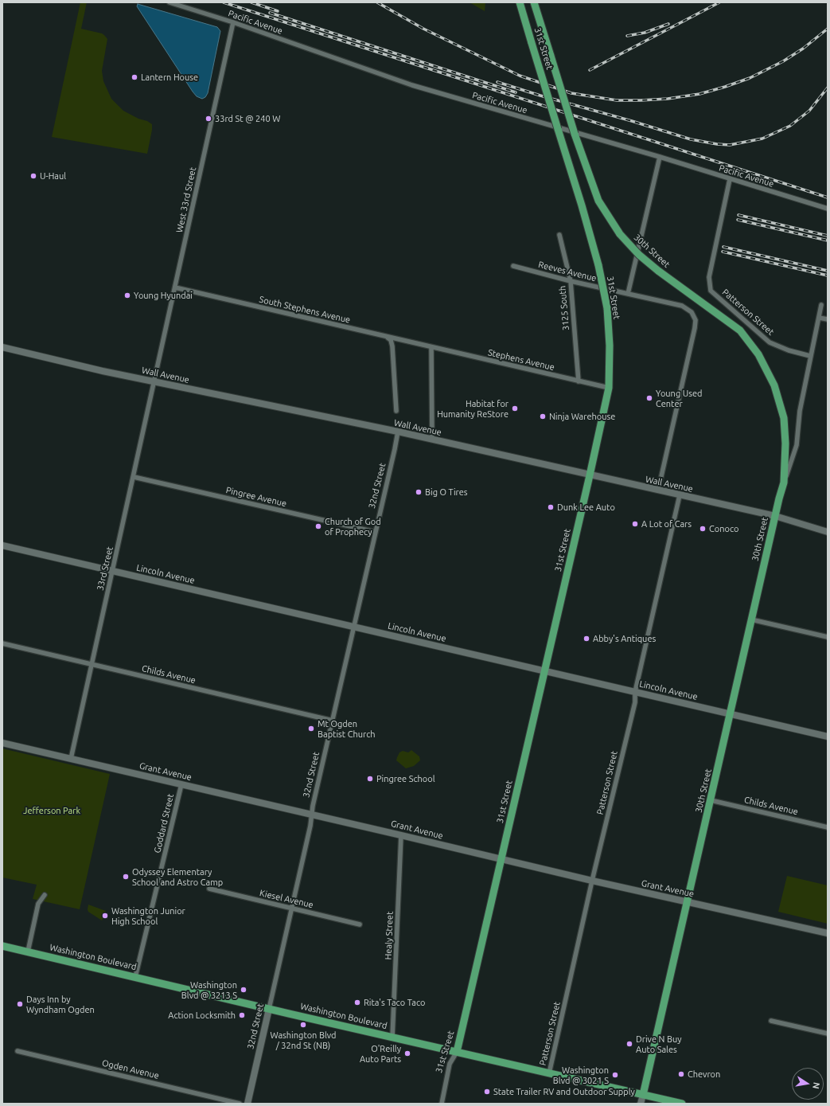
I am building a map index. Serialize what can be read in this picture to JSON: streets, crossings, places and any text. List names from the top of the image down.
{
  "streets": {
    "main road": ["31st Street", "30th Street", "Washington Boulevard"],
    "street": [
      "Pacific Avenue",
      "West 33rd Street",
      "Reeves Avenue",
      "3125 South",
      "South Stephens Avenue",
      "Patterson Street",
      "Stephens Avenue",
      "Wall Avenue",
      "32nd Street",
      "Pingree Avenue",
      "33rd Street",
      "Lincoln Avenue",
      "Childs Avenue",
      "Grant Avenue",
      "Goddard Street",
      "Kiesel Avenue",
      "Healy Street",
      "Ogden Avenue"
    ]
  },
  "crossings": [
    ["Pacific Avenue", "31st Street"],
    ["Pacific Avenue", "West 33rd Street"],
    ["Pacific Avenue", "Patterson Street"],
    ["31st Street", "Reeves Avenue"],
    ["31st Street", "Stephens Avenue"],
    ["31st Street", "Wall Avenue"],
    ["31st Street", "Lincoln Avenue"],
    ["31st Street", "Grant Avenue"],
    ["31st Street", "Washington Boulevard"],
    ["West 33rd Street", "South Stephens Avenue"],
    ["West 33rd Street", "Wall Avenue"],
    ["West 33rd Street", "33rd Street"],
    ["30th Street", "Patterson Street"],
    ["30th Street", "Wall Avenue"],
    ["30th Street", "Lincoln Avenue"],
    ["30th Street", "Childs Avenue"],
    ["30th Street", "Grant Avenue"],
    ["30th Street", "Washington Boulevard"],
    ["Reeves Avenue", "3125 South"],
    ["Reeves Avenue", "Wall Avenue"],
    ["3125 South", "Stephens Avenue"],
    ["South Stephens Avenue", "Stephens Avenue"],
    ["Patterson Street", "Wall Avenue"],
    ["Patterson Street", "Lincoln Avenue"],
    ["Patterson Street", "Grant Avenue"],
    ["Patterson Street", "Washington Boulevard"],
    ["Wall Avenue", "32nd Street"],
    ["Wall Avenue", "33rd Street"],
    ["32nd Street", "Pingree Avenue"],
    ["32nd Street", "Lincoln Avenue"],
    ["32nd Street", "Childs Avenue"],
    ["32nd Street", "Grant Avenue"],
    ["32nd Street", "Kiesel Avenue"],
    ["32nd Street", "Washington Boulevard"],
    ["Pingree Avenue", "33rd Street"],
    ["33rd Street", "Lincoln Avenue"],
    ["33rd Street", "Childs Avenue"],
    ["33rd Street", "Grant Avenue"],
    ["Grant Avenue", "Goddard Street"],
    ["Grant Avenue", "Healy Street"],
    ["Goddard Street", "Washington Boulevard"],
    ["Healy Street", "Washington Boulevard"]
  ],
  "parks": ["Jefferson Park"],
  "places": [
    "Lantern House",
    "33rd St @ 240 W",
    "U-Haul",
    "Young Hyundai",
    "Young Used Center",
    "Habitat for Humanity ReStore",
    "Ninja Warehouse",
    "Big O Tires",
    "Dunk Lee Auto",
    "A Lot of Cars",
    "Church of God of Prophecy",
    "Conoco",
    "Abby's Antiques",
    "Mt Ogden Baptist Church",
    "Pingree School",
    "Odyssey Elementary School and Astro Camp",
    "Washington Junior High School",
    "Washington Blvd @ 3213 S",
    "Rita's Taco Taco",
    "Days Inn by Wyndham Ogden",
    "Action Locksmith",
    "Washington Blvd / 32nd St (NB)",
    "Drive N Buy Auto Sales",
    "O'Reilly Auto Parts",
    "Chevron",
    "Washington Blvd @ 3021 S",
    "State Trailer RV and Outdoor Supply"
  ],
  "north": "right"
}
